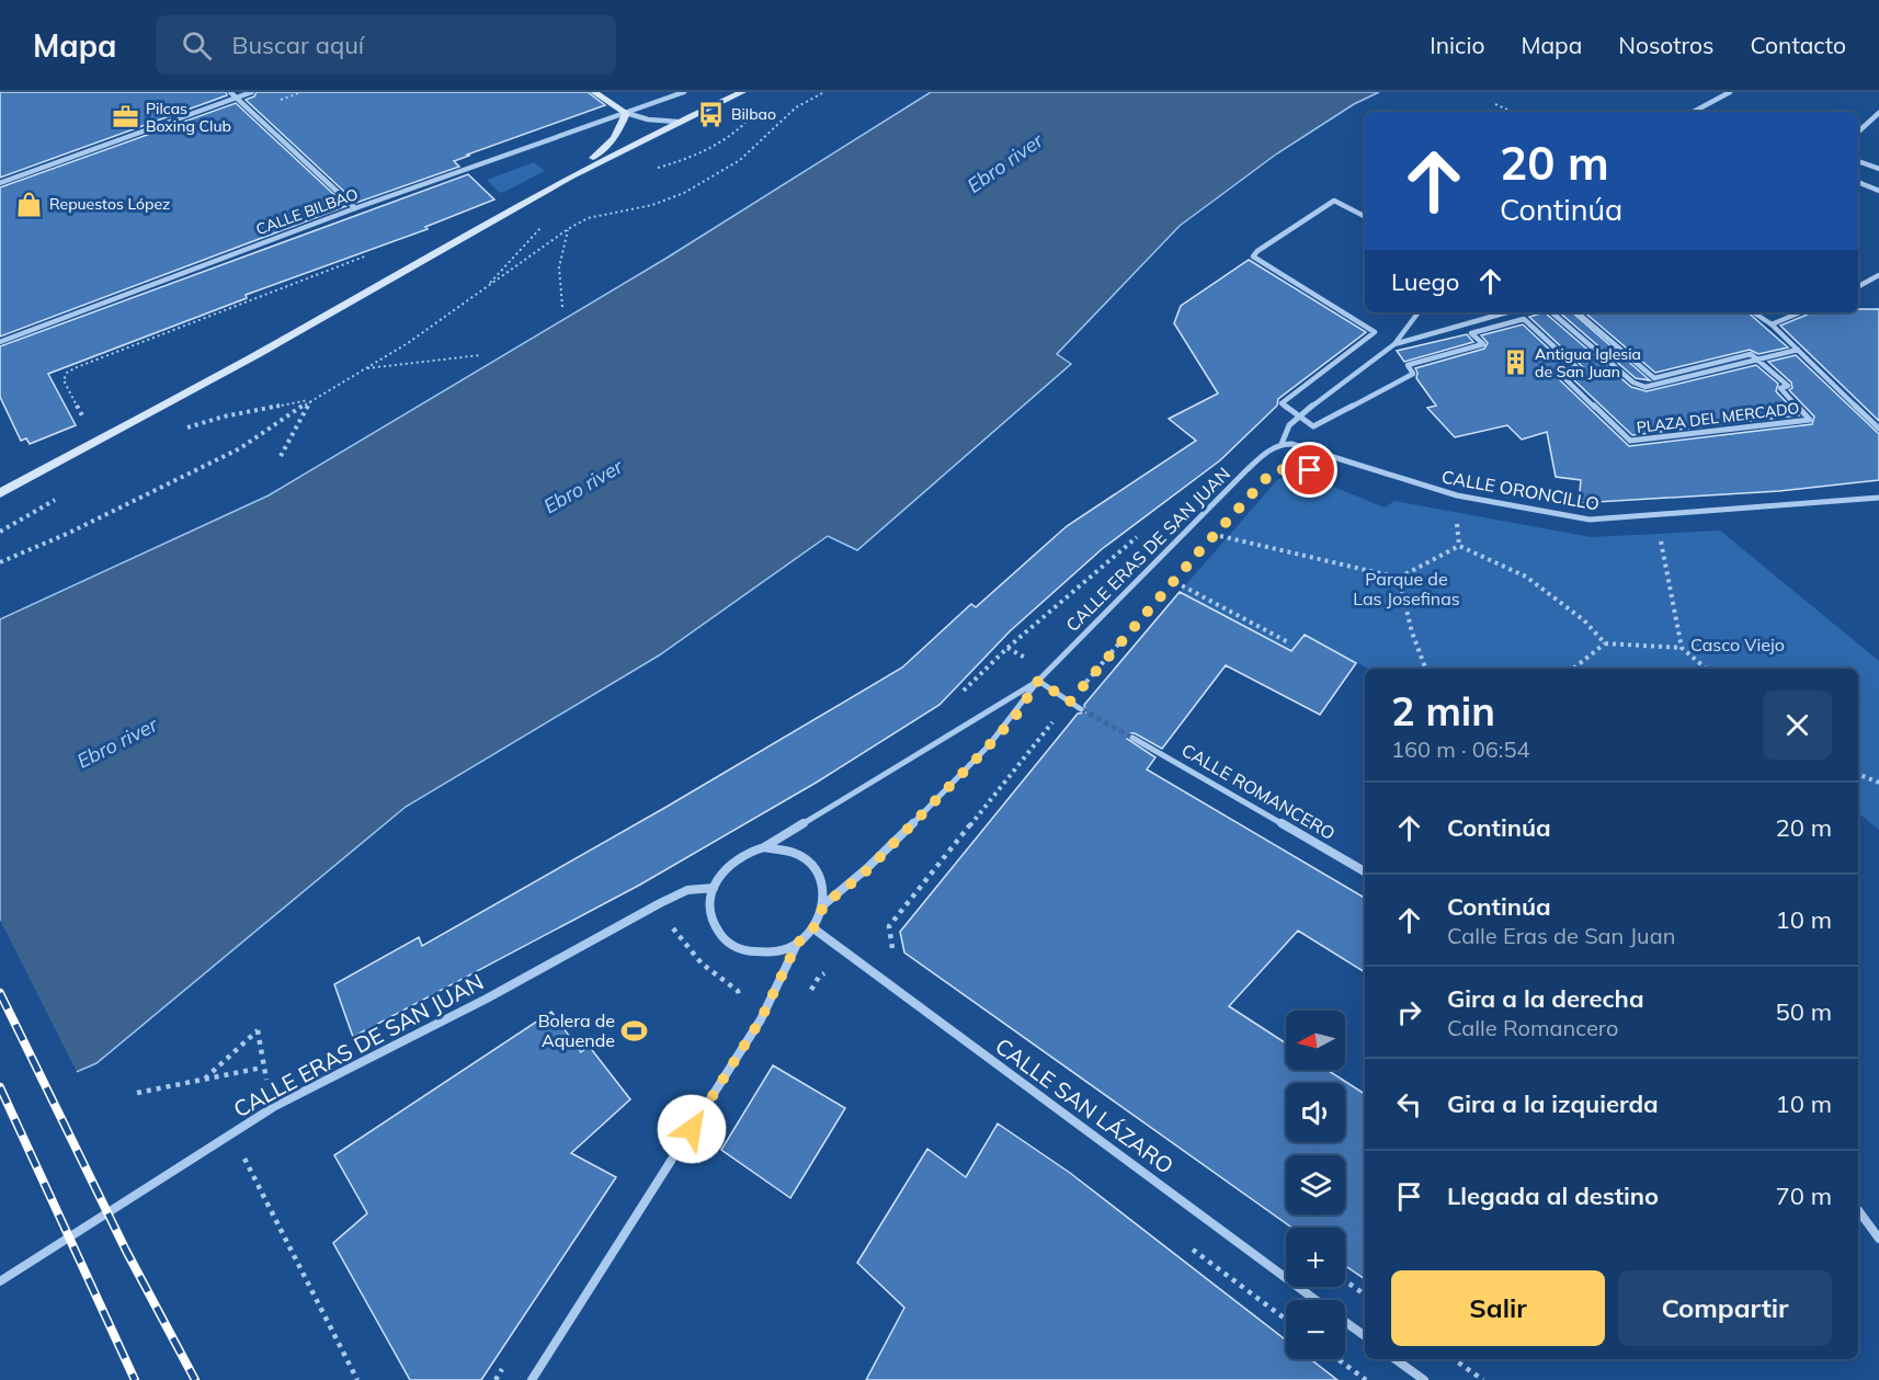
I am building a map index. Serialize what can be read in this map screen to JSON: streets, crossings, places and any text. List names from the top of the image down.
{
  "streets": {
    "street": [
      "CALLE BILBAO",
      "PLAZA DEL MERCADO",
      "CALLE ORONCILLO",
      "CALLE ERAS DE SAN JUAN",
      "CALLE ROMANCERO",
      "CALLE SAN LÁZARO"
    ]
  },
  "crossings": [
    ["CALLE ORONCILLO", "CALLE ERAS DE SAN JUAN"],
    ["CALLE ERAS DE SAN JUAN", "CALLE SAN LÁZARO"]
  ],
  "water": ["Ebro river"],
  "parks": ["Parque de Las Josefinas", "Casco Viejo"],
  "places": {
    "bus stop": ["Bilbao"],
    "office": ["Pilcas Boxing Club"],
    "shop": ["Repuestos López"],
    "building": ["Antigua Iglesia de San Juan"],
    "sports": ["Bolera de Aquende"]
  },
  "north": "left",
  "page": {
    "header": "Mapa",
    "search": "Buscar aquí",
    "nav": [
      "Inicio",
      "Mapa",
      "Nosotros",
      "Contacto"
    ],
    "turn": ["20 m", "Continúa"],
    "then": "Luego",
    "heading": ["2 min", "160 m · 06:54"],
    "list": [
      {
        "name": "Continúa",
        "value": "20 m"
      },
      {
        "name": "Continúa",
        "note": "Calle Eras de San Juan",
        "value": "10 m"
      },
      {
        "name": "Gira a la derecha",
        "note": "Calle Romancero",
        "value": "50 m"
      },
      {
        "name": "Gira a la izquierda",
        "value": "10 m"
      },
      {
        "name": "Llegada al destino",
        "value": "70 m"
      }
    ],
    "map_buttons": ["+", "−"],
    "buttons": ["Salir", "Compartir"]
  }
}
